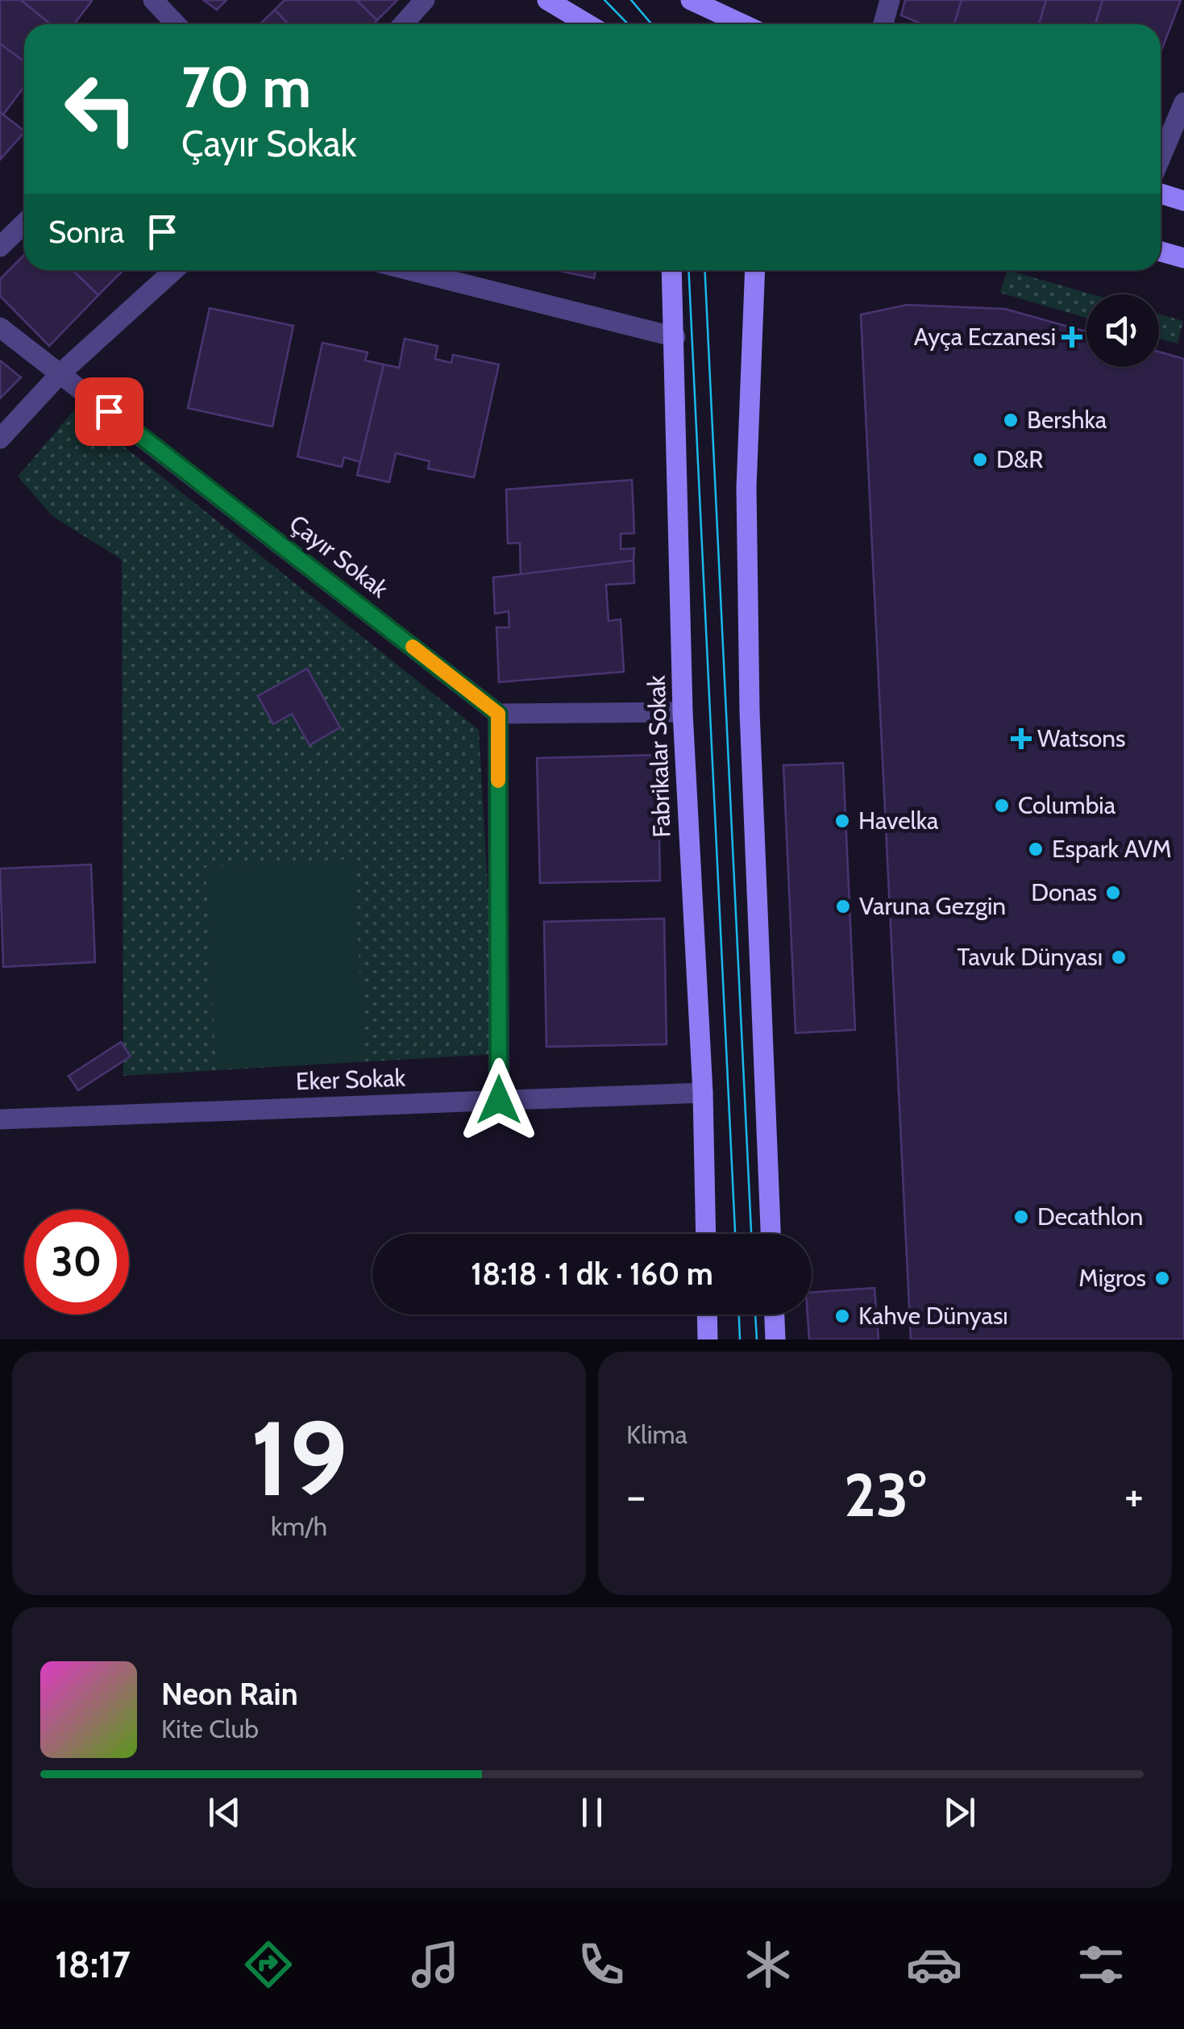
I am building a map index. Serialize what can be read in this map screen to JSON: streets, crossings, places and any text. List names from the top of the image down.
{
  "streets": {
    "main road": ["Fabrikalar Sokak"],
    "street": ["Çayır Sokak", "Eker Sokak"]
  },
  "crossings": [
    ["Fabrikalar Sokak", "Eker Sokak"]
  ],
  "places": {
    "health": ["Ayça Eczanesi", "Watsons"],
    "other": [
      "Bershka",
      "D&R",
      "Columbia",
      "Havelka",
      "Espark AVM",
      "Donas",
      "Varuna Gezgin",
      "Tavuk Dünyası",
      "Decathlon",
      "Migros",
      "Kahve Dünyası"
    ]
  },
  "page": {
    "turn": ["70 m", "Çayır Sokak"],
    "then": "Sonra",
    "limit": "30",
    "trip": "18:18 · 1 dk · 160 m",
    "tile": [
      ["19", "km/h"],
      "Klima"
    ],
    "heat": ["−", "23°", "+"],
    "song": ["Neon Rain", "Kite Club"],
    "tabs": "18:17"
  }
}
